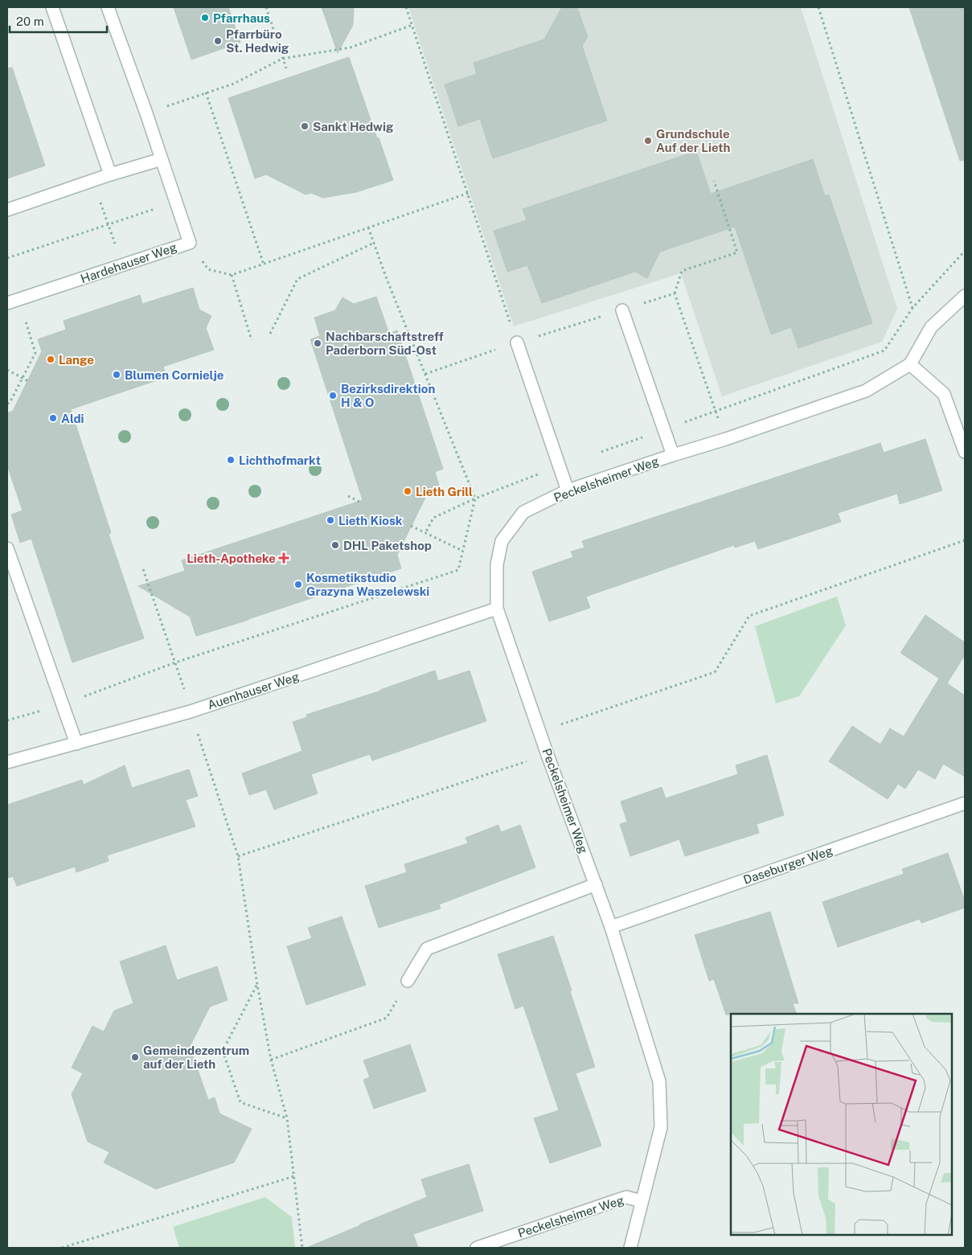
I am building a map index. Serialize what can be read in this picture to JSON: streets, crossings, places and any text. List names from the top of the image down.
{
  "streets": {
    "street": [
      "Hardehauser Weg",
      "Peckelsheimer Weg",
      "Auenhauser Weg",
      "Daseburger Weg"
    ]
  },
  "crossings": [
    ["Peckelsheimer Weg", "Auenhauser Weg"],
    ["Peckelsheimer Weg", "Daseburger Weg"]
  ],
  "places": {
    "other": [
      "Pfarrhaus",
      "Pfarrbüro St. Hedwig",
      "Sankt Hedwig",
      "Grundschule Auf der Lieth",
      "Nachbarschaftstreff Paderborn Süd-Ost",
      "Lange",
      "Blumen Cornielje",
      "Bezirksdirektion H & O",
      "Aldi",
      "Lichthofmarkt",
      "Lieth Grill",
      "Lieth Kiosk",
      "DHL Paketshop",
      "Kosmetikstudio Grazyna Waszelewski",
      "Gemeindezentrum auf der Lieth"
    ],
    "health": ["Lieth-Apotheke"]
  },
  "scale_bar": "20 m"
}
